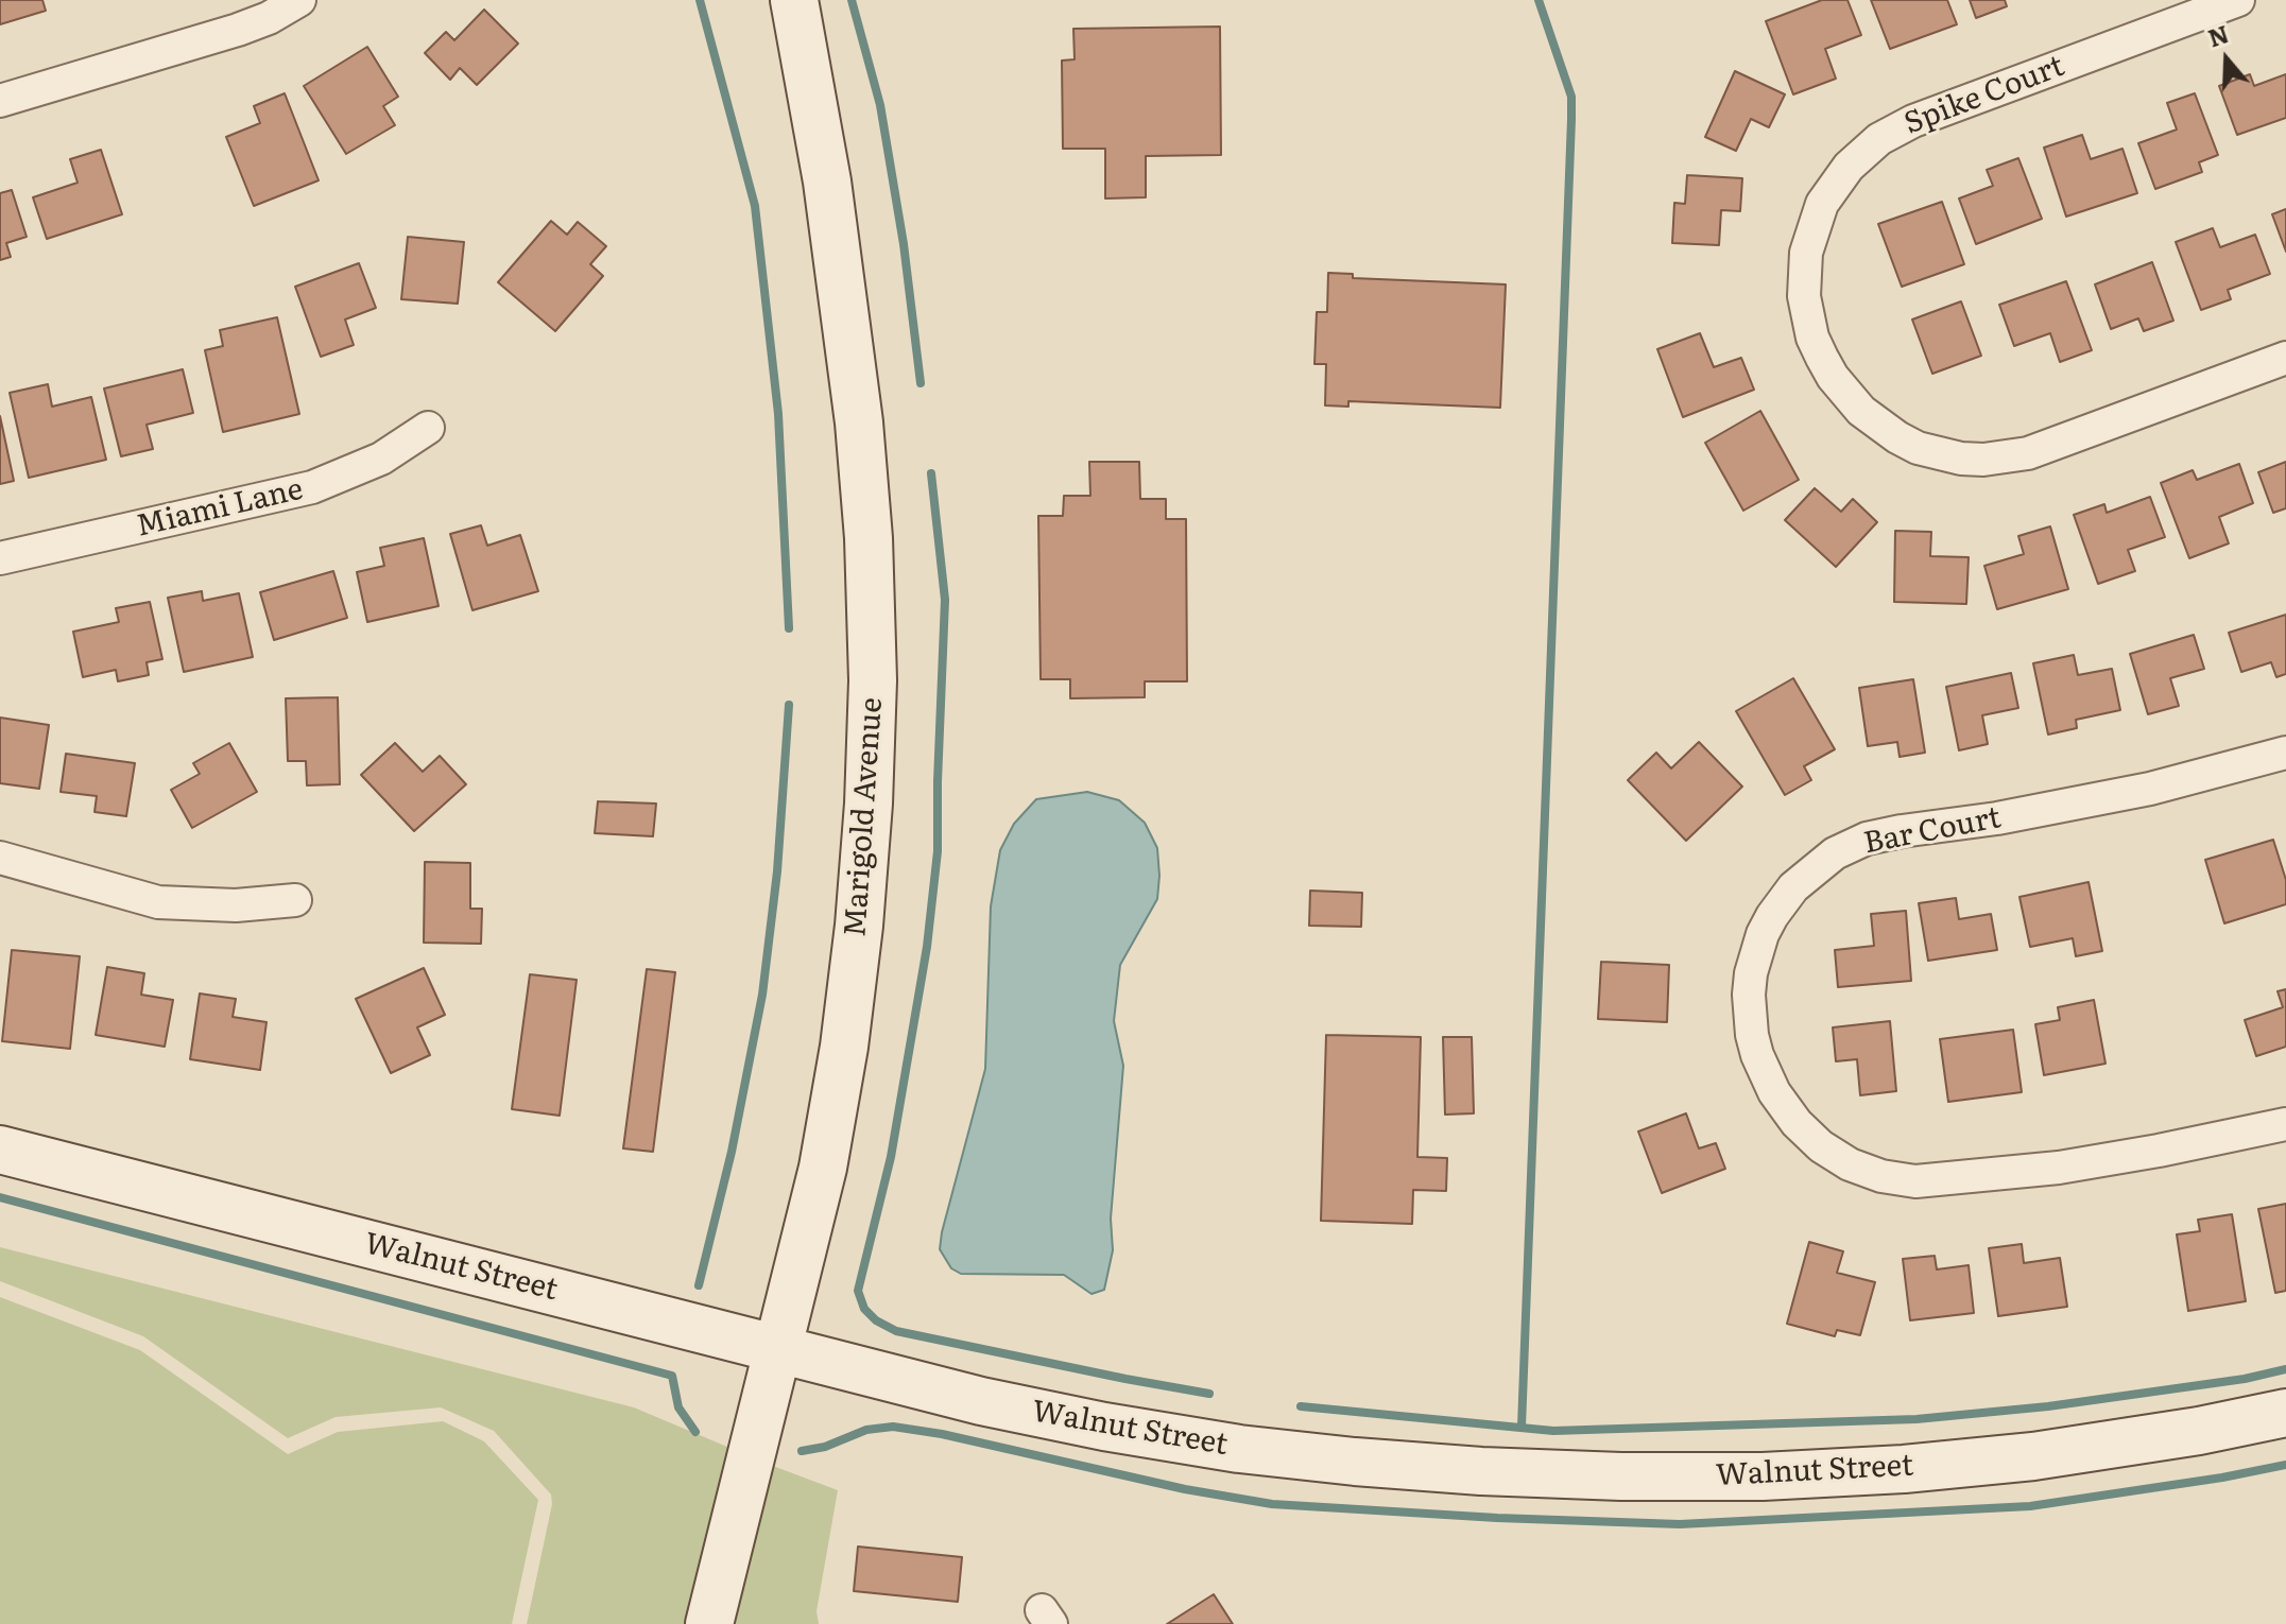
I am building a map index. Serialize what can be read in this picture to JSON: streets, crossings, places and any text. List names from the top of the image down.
{
  "streets": {
    "street": [
      "Spike Court",
      "Miami Lane",
      "Marigold Avenue",
      "Bar Court",
      "Walnut Street"
    ]
  },
  "crossings": [
    ["Marigold Avenue", "Walnut Street"]
  ],
  "north": "top"
}
